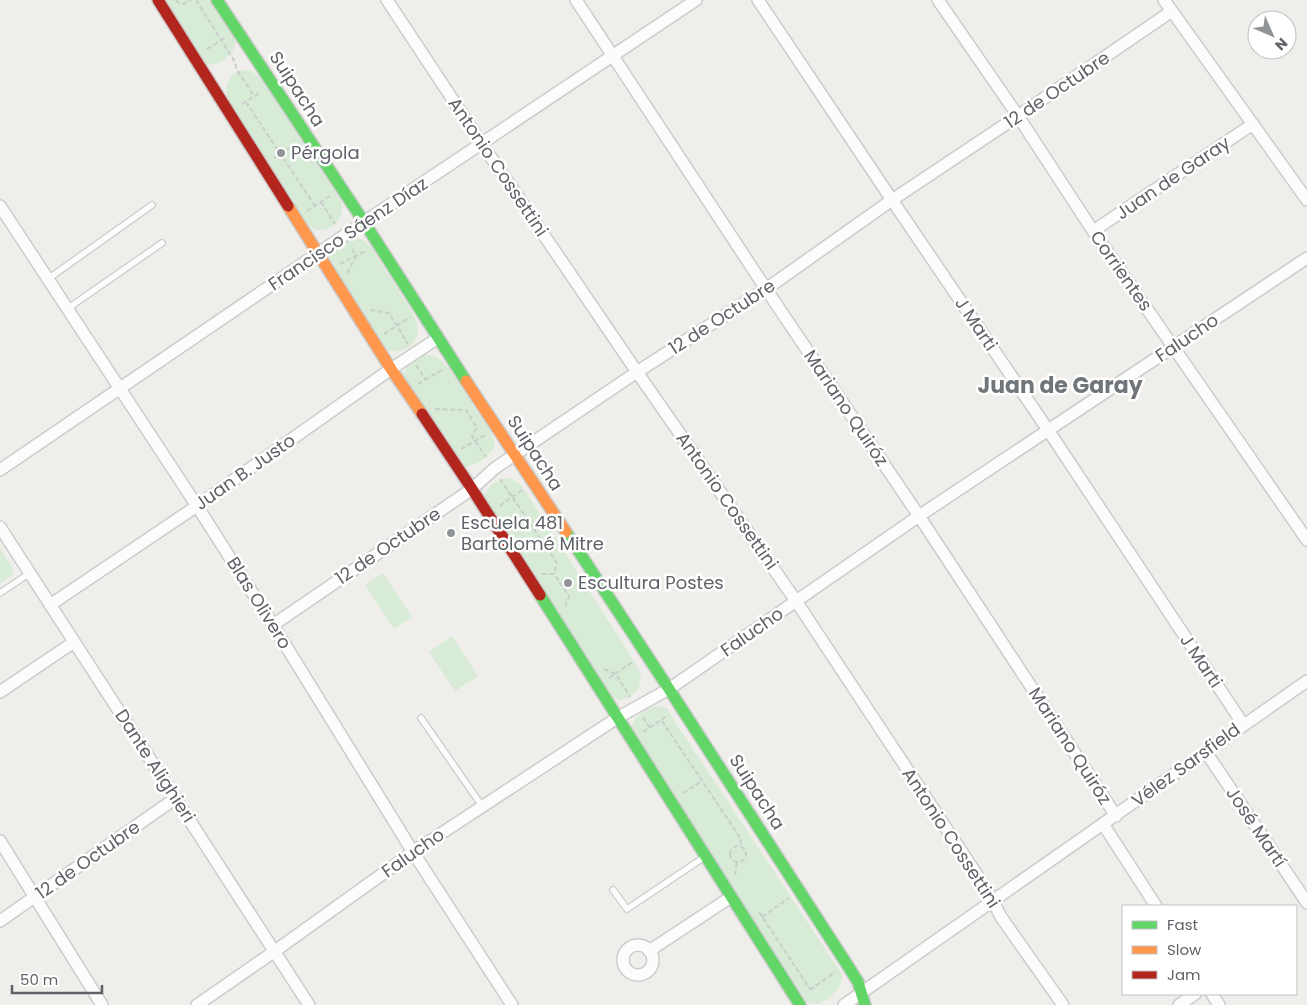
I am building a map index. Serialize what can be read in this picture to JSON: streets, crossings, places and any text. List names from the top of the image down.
{
  "streets": {
    "street": [
      "Suipacha",
      "12 de Octubre",
      "Antonio Cossettini",
      "Juan de Garay",
      "Francisco Sáenz Díaz",
      "Corrientes",
      "J Marti",
      "Falucho",
      "Mariano Quiróz",
      "Juan B. Justo",
      "Blas Olivero",
      "Vélez Sarsfield",
      "Dante Alighieri",
      "José Martí"
    ]
  },
  "crossings": [
    ["Suipacha", "12 de Octubre"],
    ["Suipacha", "Francisco Sáenz Díaz"],
    ["Suipacha", "Falucho"],
    ["Suipacha", "Juan B. Justo"],
    ["Suipacha", "Vélez Sarsfield"],
    ["12 de Octubre", "Antonio Cossettini"],
    ["12 de Octubre", "Corrientes"],
    ["12 de Octubre", "J Marti"],
    ["12 de Octubre", "Mariano Quiróz"],
    ["12 de Octubre", "Blas Olivero"],
    ["12 de Octubre", "Dante Alighieri"],
    ["Antonio Cossettini", "Francisco Sáenz Díaz"],
    ["Antonio Cossettini", "Falucho"],
    ["Antonio Cossettini", "Vélez Sarsfield"],
    ["Juan de Garay", "Corrientes"],
    ["Francisco Sáenz Díaz", "Mariano Quiróz"],
    ["Francisco Sáenz Díaz", "Blas Olivero"],
    ["Corrientes", "Falucho"],
    ["J Marti", "Falucho"],
    ["J Marti", "Vélez Sarsfield"],
    ["Falucho", "Mariano Quiróz"],
    ["Falucho", "Blas Olivero"],
    ["Falucho", "Dante Alighieri"],
    ["Mariano Quiróz", "Vélez Sarsfield"],
    ["Juan B. Justo", "Blas Olivero"],
    ["Juan B. Justo", "Dante Alighieri"],
    ["Vélez Sarsfield", "José Martí"]
  ],
  "districts": ["Juan de Garay"],
  "places": ["Pérgola", "Escuela 481 Bartolomé Mitre", "Escultura Postes"],
  "legend": ["Fast", "Slow", "Jam"],
  "scale_bar": "50 m",
  "north": "bottom right"
}
